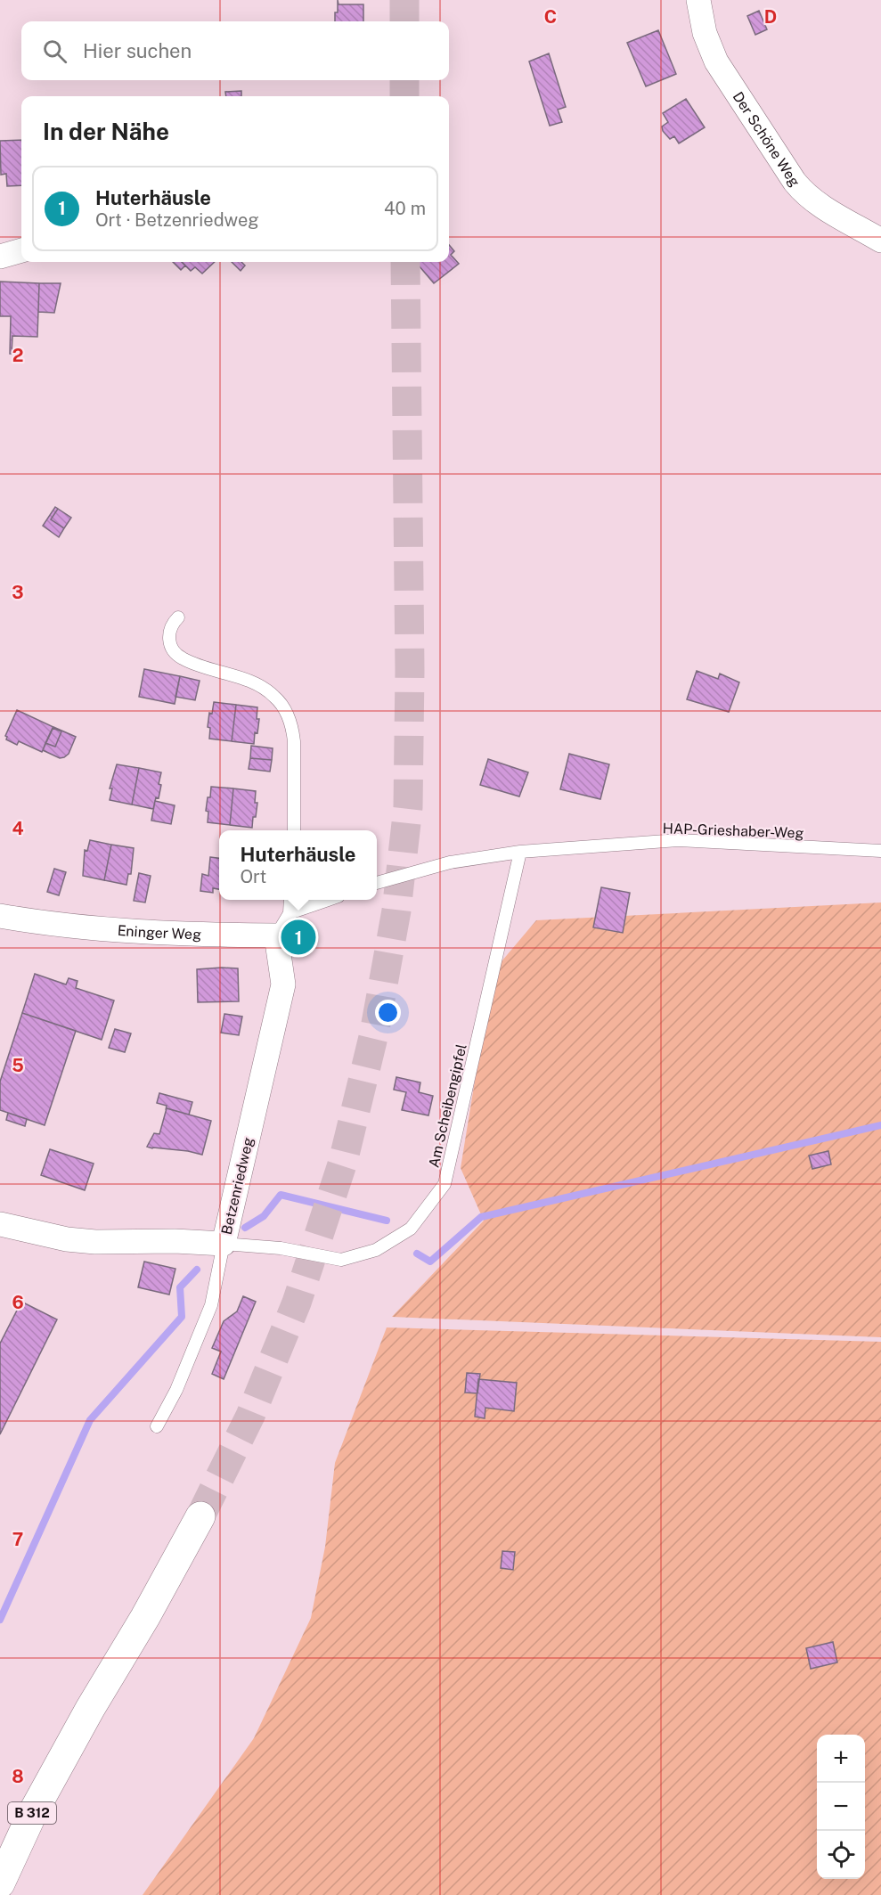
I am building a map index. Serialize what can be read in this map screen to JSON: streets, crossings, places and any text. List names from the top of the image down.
{
  "streets": {
    "main road": ["B 312"],
    "street": ["Der Schöne Weg", "Eninger Weg", "Betzenriedweg"],
    "lane": ["HAP-Grieshaber-Weg", "Am Scheibengipfel"]
  },
  "crossings": [
    ["HAP-Grieshaber-Weg", "Am Scheibengipfel"],
    ["Eninger Weg", "Betzenriedweg"],
    ["Am Scheibengipfel", "Betzenriedweg"]
  ],
  "page": {
    "search": "Hier suchen",
    "heading": "In der Nähe",
    "list": [
      {
        "mark": "1",
        "name": "Huterhäusle",
        "note": "Ort · Betzenriedweg",
        "value": "40 m"
      }
    ],
    "popup": ["Huterhäusle", "Ort"],
    "pins": "1",
    "map_buttons": ["+", "−"]
  },
  "grid": {
    "columns": ["C", "D"],
    "rows": [
      "2",
      "3",
      "4",
      "5",
      "6",
      "7",
      "8"
    ]
  }
}
